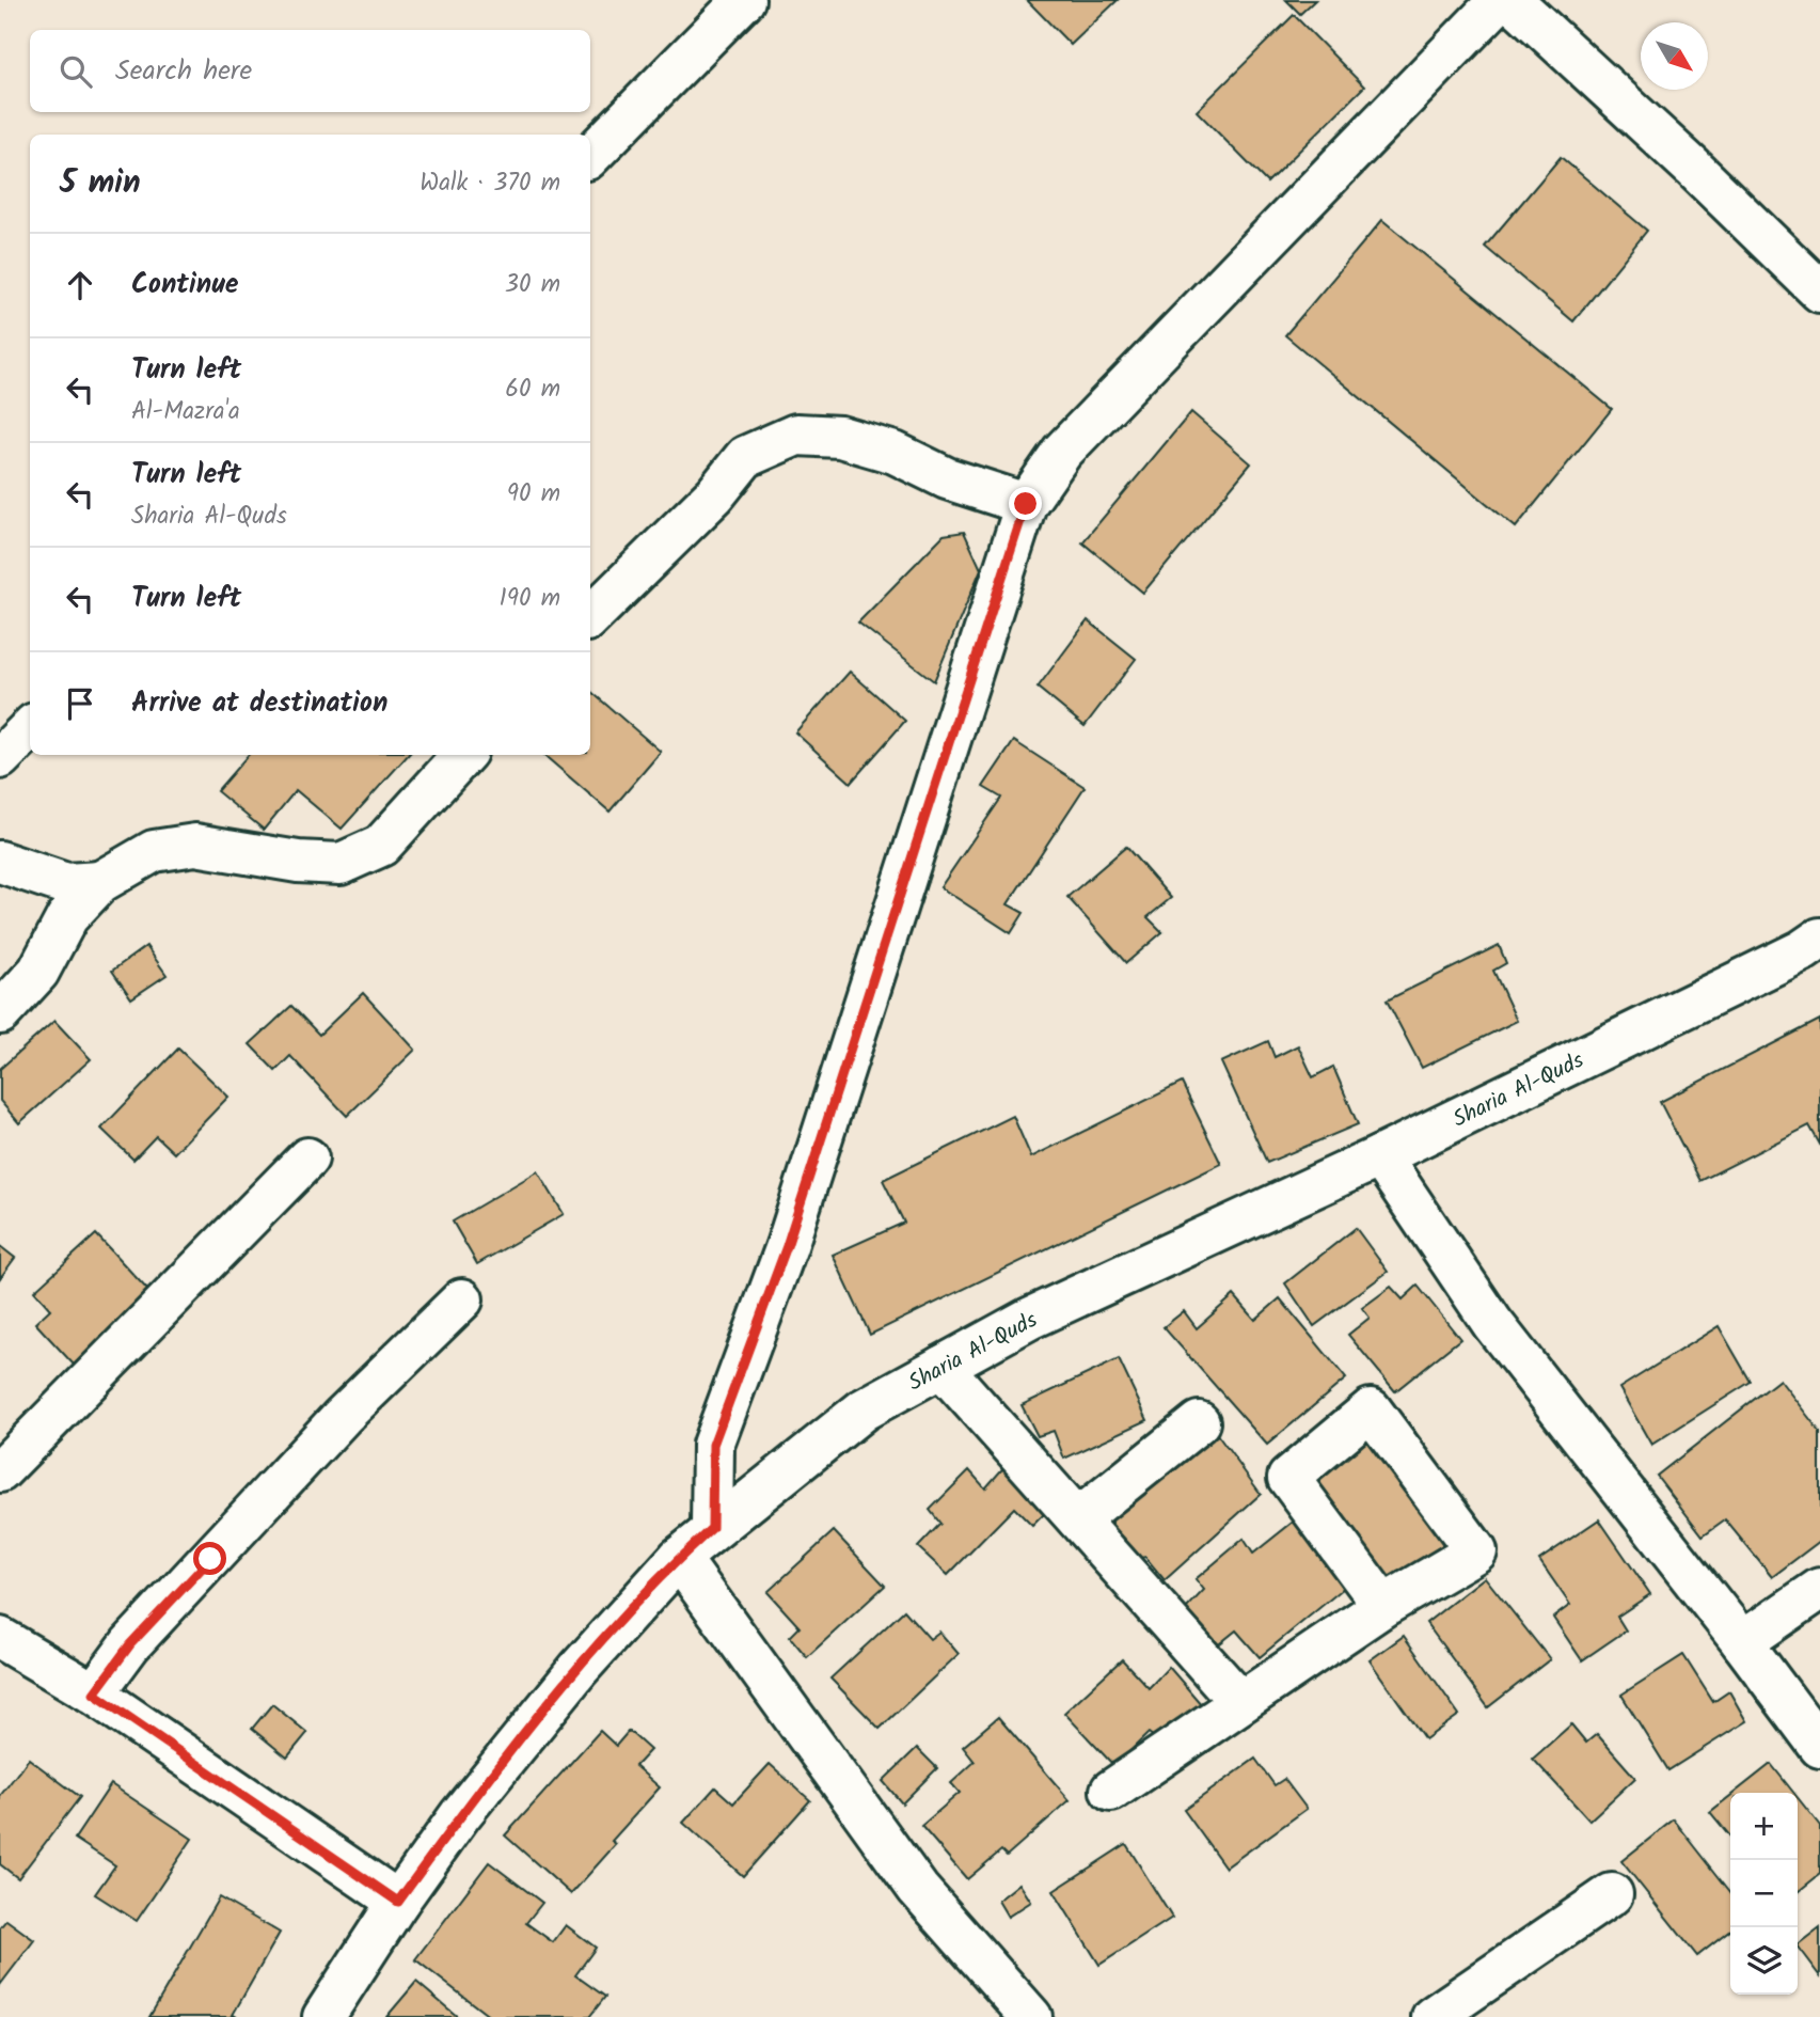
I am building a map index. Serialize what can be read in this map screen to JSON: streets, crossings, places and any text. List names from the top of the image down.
{
  "streets": {
    "street": ["Sharia Al-Quds"]
  },
  "north": "bottom right",
  "page": {
    "search": "Search here",
    "heading": ["5 min", "Walk · 370 m"],
    "list": [
      ["Continue", "30 m"],
      ["Turn left", "Al-Mazra'a", "60 m"],
      ["Turn left", "Sharia Al-Quds", "90 m"],
      ["Turn left", "190 m"],
      "Arrive at destination"
    ],
    "map_buttons": ["+", "−"]
  }
}
